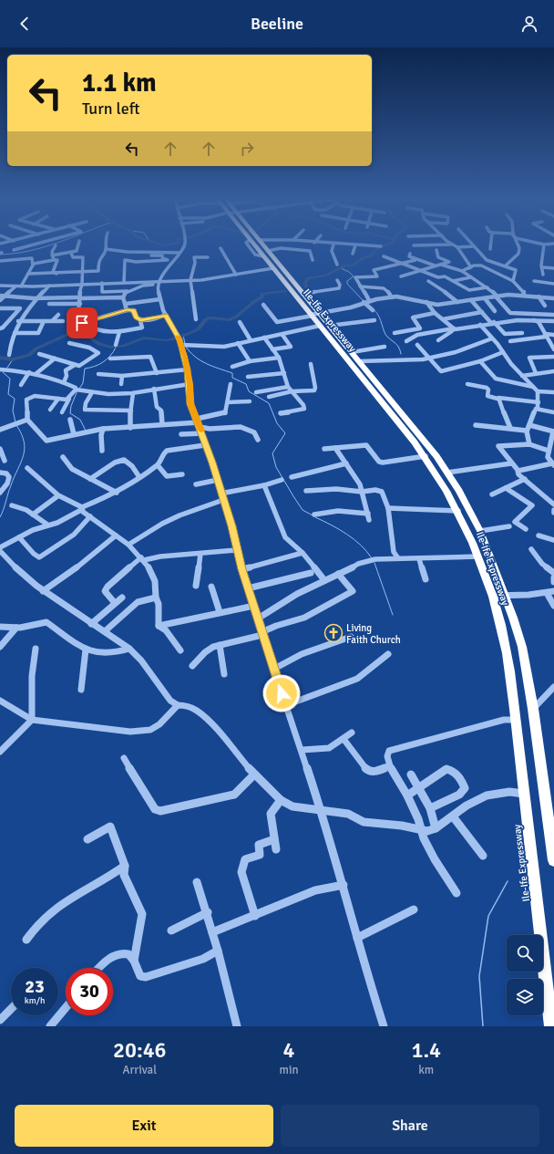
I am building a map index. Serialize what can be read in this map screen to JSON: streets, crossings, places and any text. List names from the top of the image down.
{
  "streets": {
    "highway": ["Ile-Ife Expressway"]
  },
  "places": {
    "church": ["Living Faith Church"]
  },
  "page": {
    "header": "Beeline",
    "turn": ["1.1 km", "Turn left"],
    "speed": "23 km/h",
    "limit": "30",
    "eta": [
      "20:46",
      "Arrival",
      "4",
      "min",
      "1.4",
      "km"
    ],
    "buttons": ["Exit", "Share"]
  }
}
